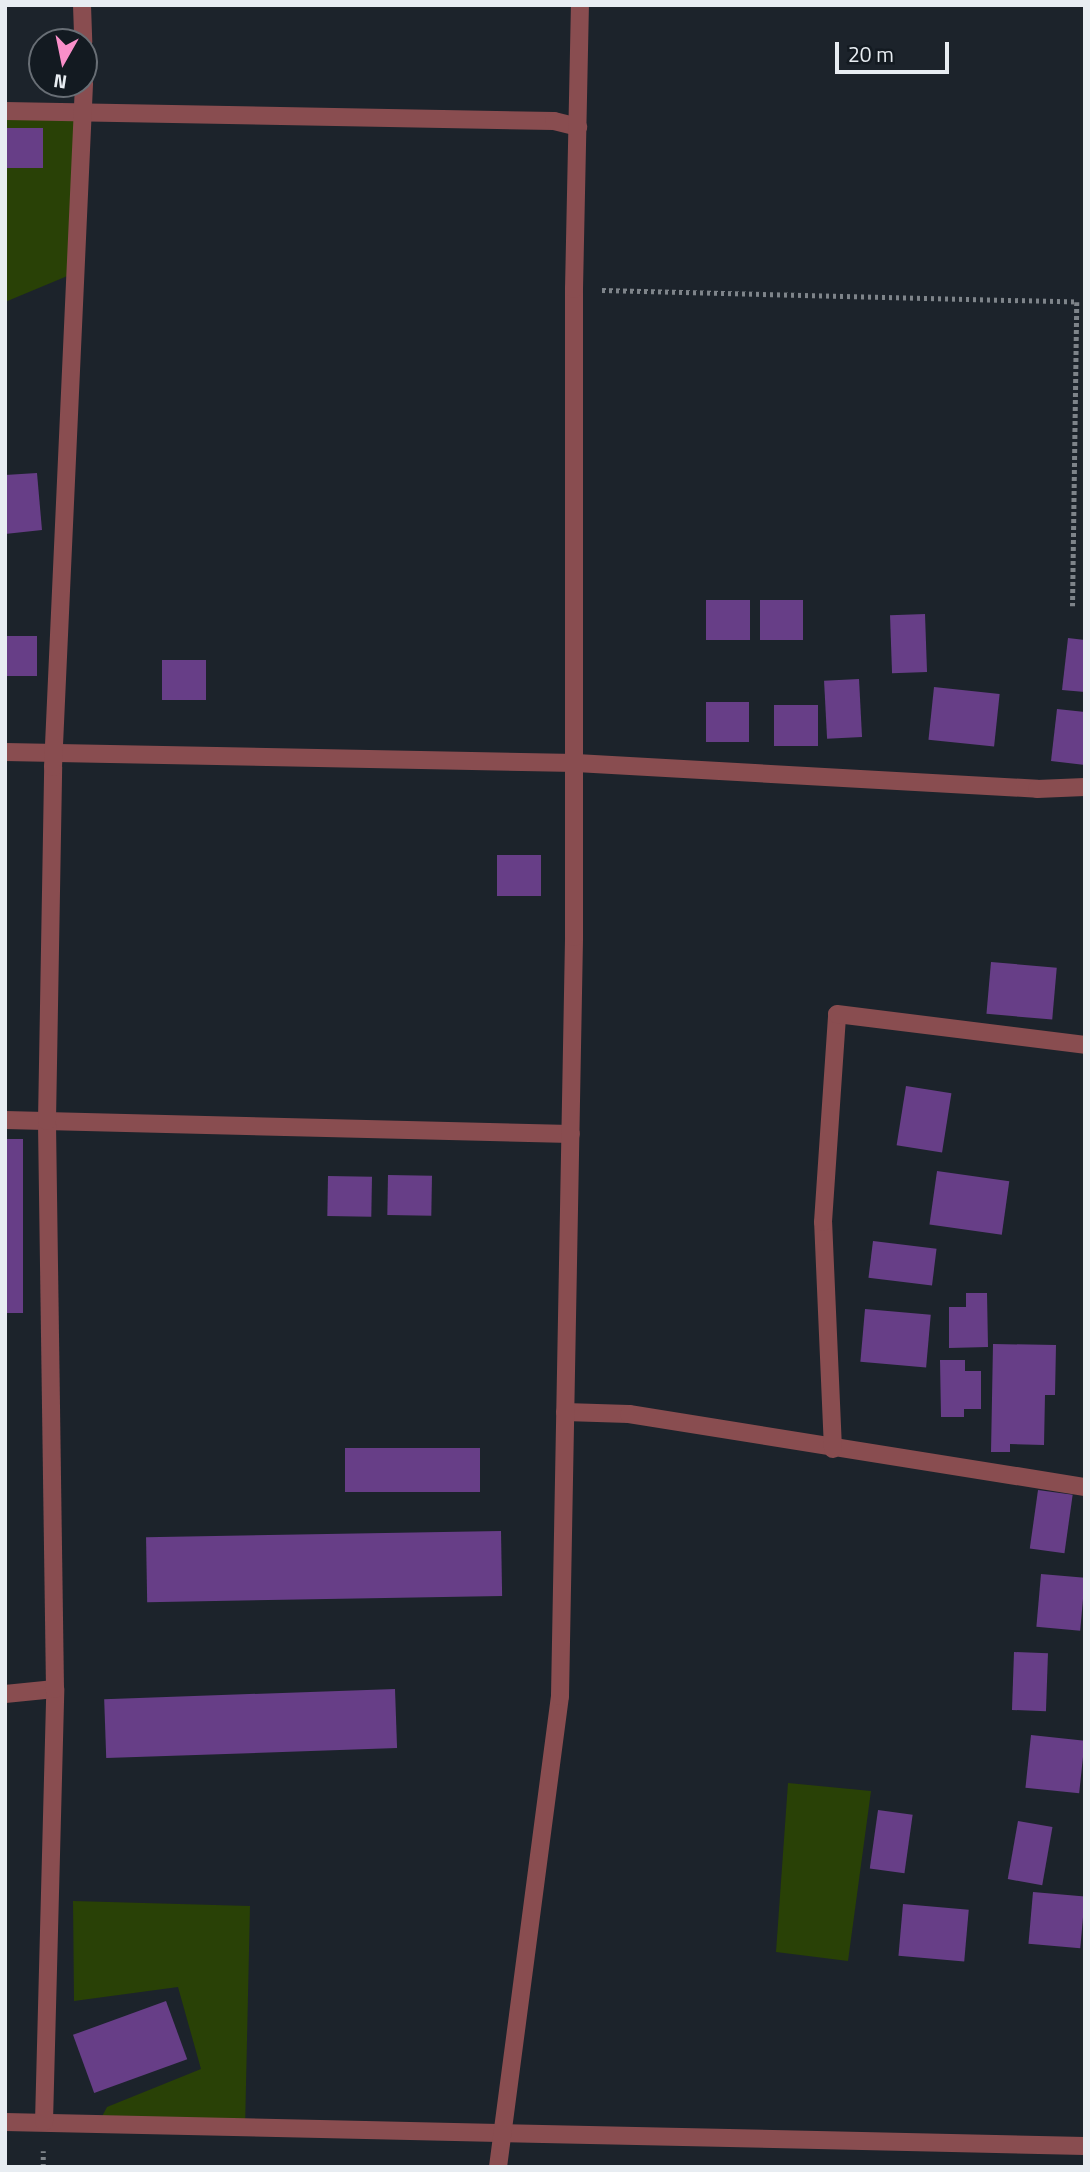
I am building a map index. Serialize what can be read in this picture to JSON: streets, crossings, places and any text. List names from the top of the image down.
{
  "scale_bar": "20 m",
  "north": "bottom"
}
